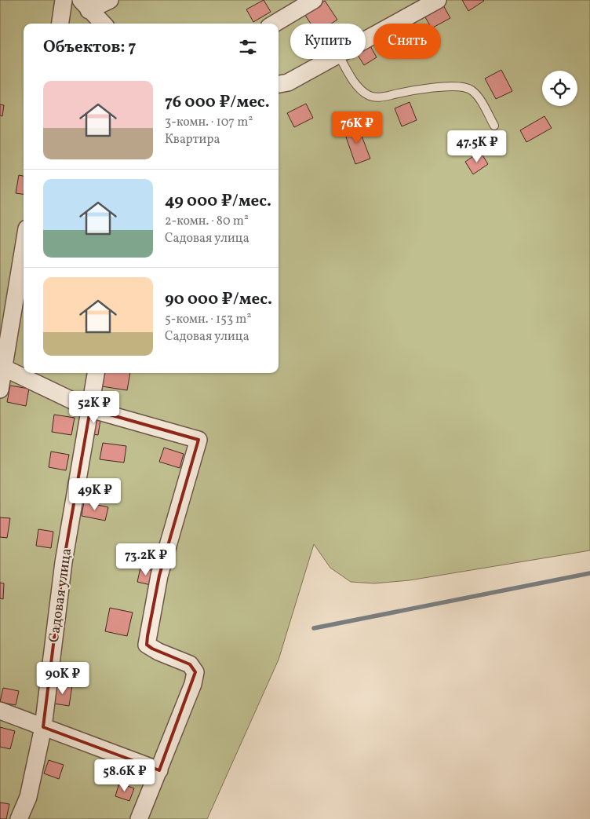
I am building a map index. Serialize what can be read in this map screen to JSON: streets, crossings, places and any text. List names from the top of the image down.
{
  "streets": {
    "street": ["Садовая улица"]
  },
  "page": {
    "chip": ["Купить", "Снять"],
    "heading": "Объектов: 7",
    "list": [
      {
        "name": "76 000 ₽/мес.",
        "note": "3-комн. · 107 m² · Квартира"
      },
      {
        "name": "49 000 ₽/мес.",
        "note": "2-комн. · 80 m² · Садовая улица"
      },
      {
        "name": "90 000 ₽/мес.",
        "note": "5-комн. · 153 m² · Садовая улица"
      }
    ],
    "price": [
      "76K ₽",
      "47.5K ₽",
      "52K ₽",
      "49K ₽",
      "73.2K ₽",
      "90K ₽",
      "58.6K ₽"
    ]
  }
}
